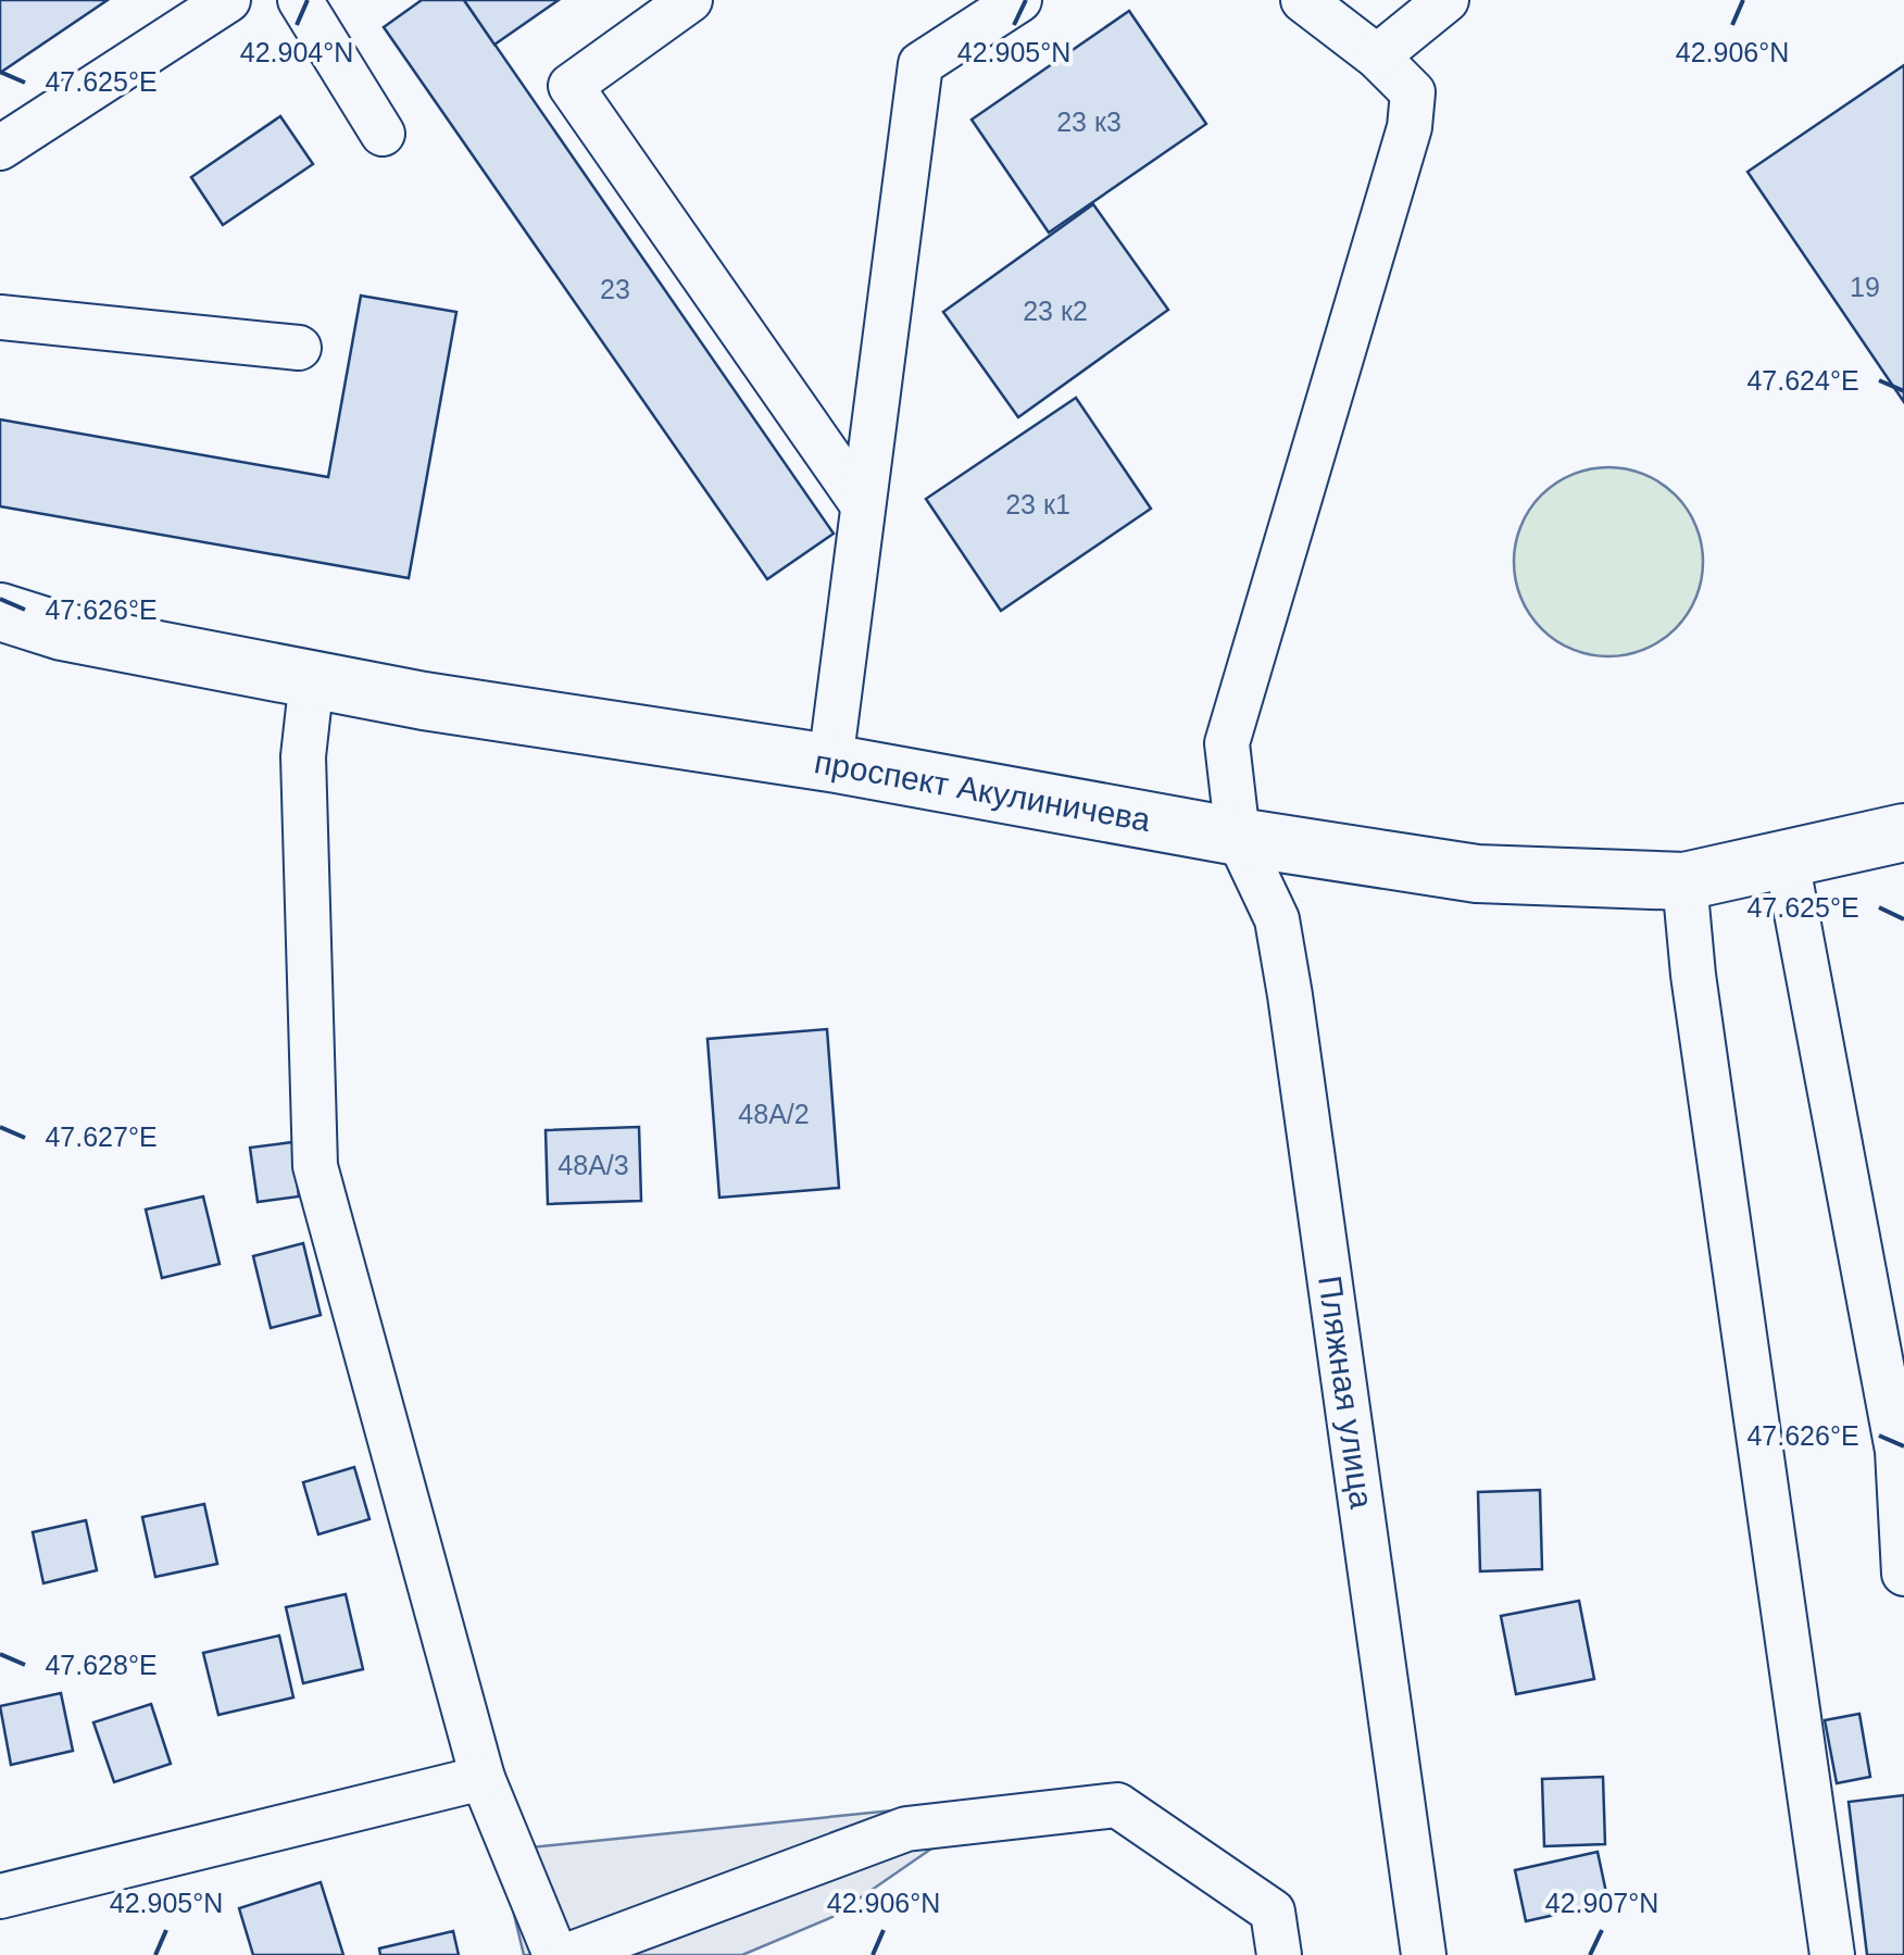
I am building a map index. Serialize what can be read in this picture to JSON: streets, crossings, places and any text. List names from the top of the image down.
{
  "streets": {
    "main road": ["проспект Акулиничева"],
    "street": ["Пляжная улица"]
  },
  "crossings": [
    ["проспект Акулиничева", "Пляжная улица"]
  ],
  "house_numbers": [
    "23 к3",
    "19",
    "23",
    "23 к2",
    "23 к1",
    "48А/2",
    "48А/3"
  ],
  "coordinates": [
    "42.904°N",
    "42.905°N",
    "42.906°N",
    "47.625°E",
    "47.624°E",
    "47.626°E",
    "47.627°E",
    "47.628°E",
    "42.907°N"
  ]
}
